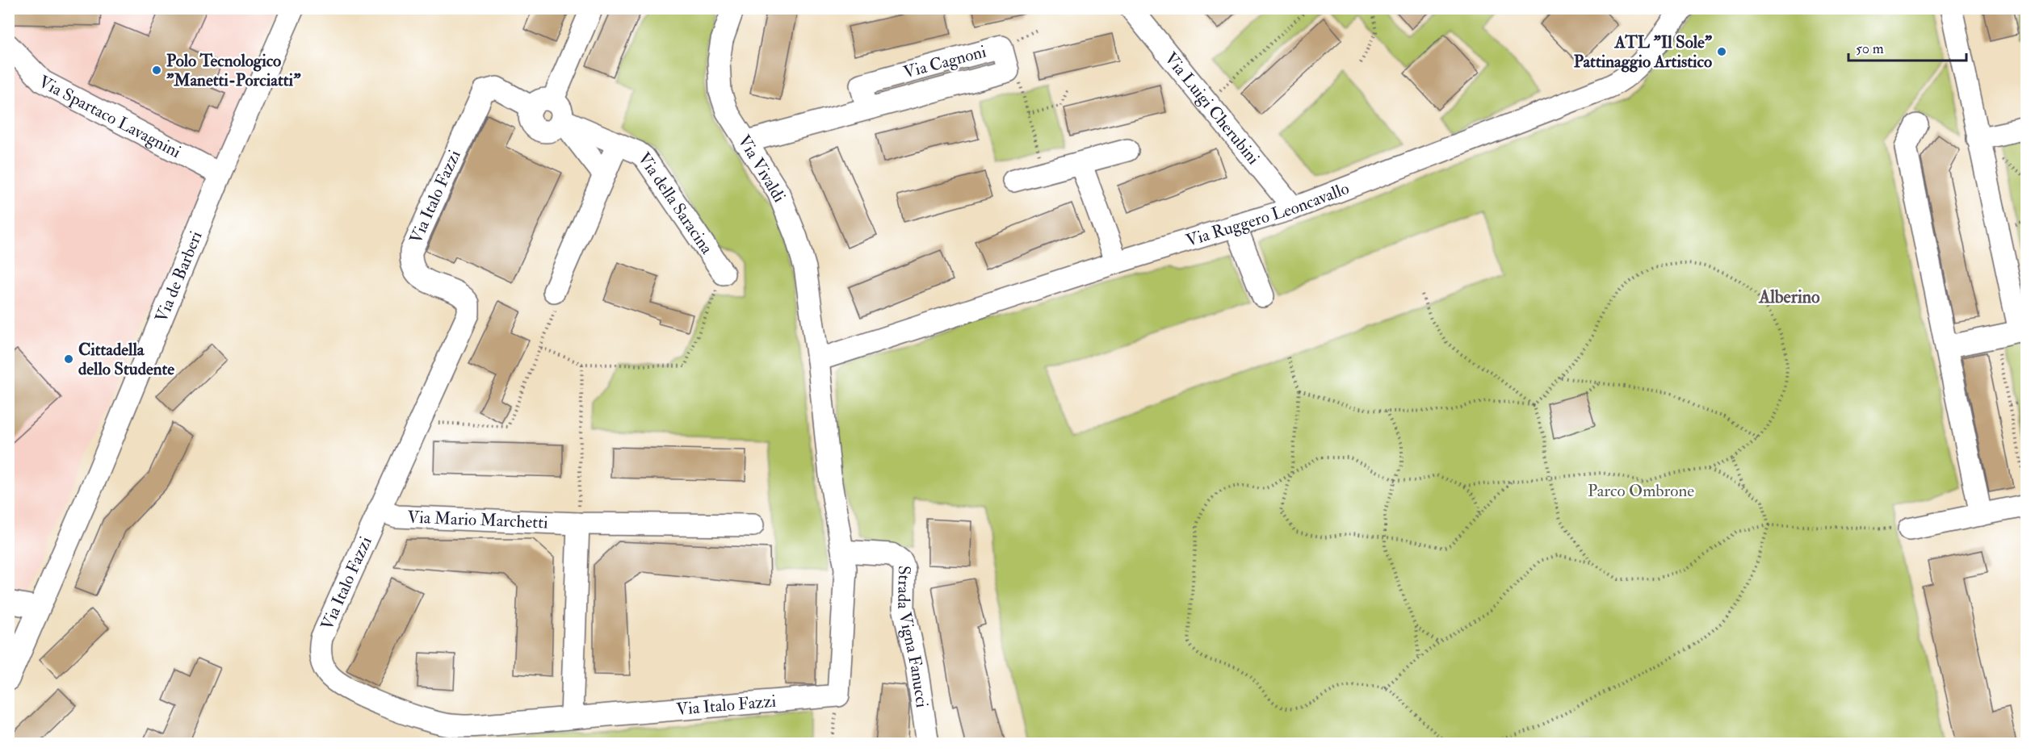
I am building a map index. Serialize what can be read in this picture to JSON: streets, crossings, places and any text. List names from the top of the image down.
{
  "streets": {
    "street": [
      "Via Cagnoni",
      "Via Luigi Cherubini",
      "Via Spartaco Lavagnini",
      "Via Vivaldi",
      "Via Italo Fazzi",
      "Via della Saracina",
      "Via Ruggero Leoncavallo",
      "Via de Barberi",
      "Via Mario Marchetti",
      "Strada Vigna Fanucci"
    ]
  },
  "crossings": [
    ["Via Cagnoni", "Via Vivaldi"],
    ["Via Luigi Cherubini", "Via Ruggero Leoncavallo"],
    ["Via Spartaco Lavagnini", "Via de Barberi"],
    ["Via Vivaldi", "Via Ruggero Leoncavallo"],
    ["Via Italo Fazzi", "Via della Saracina"],
    ["Via Italo Fazzi", "Via Mario Marchetti"]
  ],
  "districts": ["Alberino"],
  "parks": ["Parco Ombrone"],
  "places": ["ATL \"Il Sole\" Pattinaggio Artistico", "Polo Tecnologico \"Manetti-Porciatti\"", "Cittadella dello Studente"],
  "scale_bar": "50 m"
}
